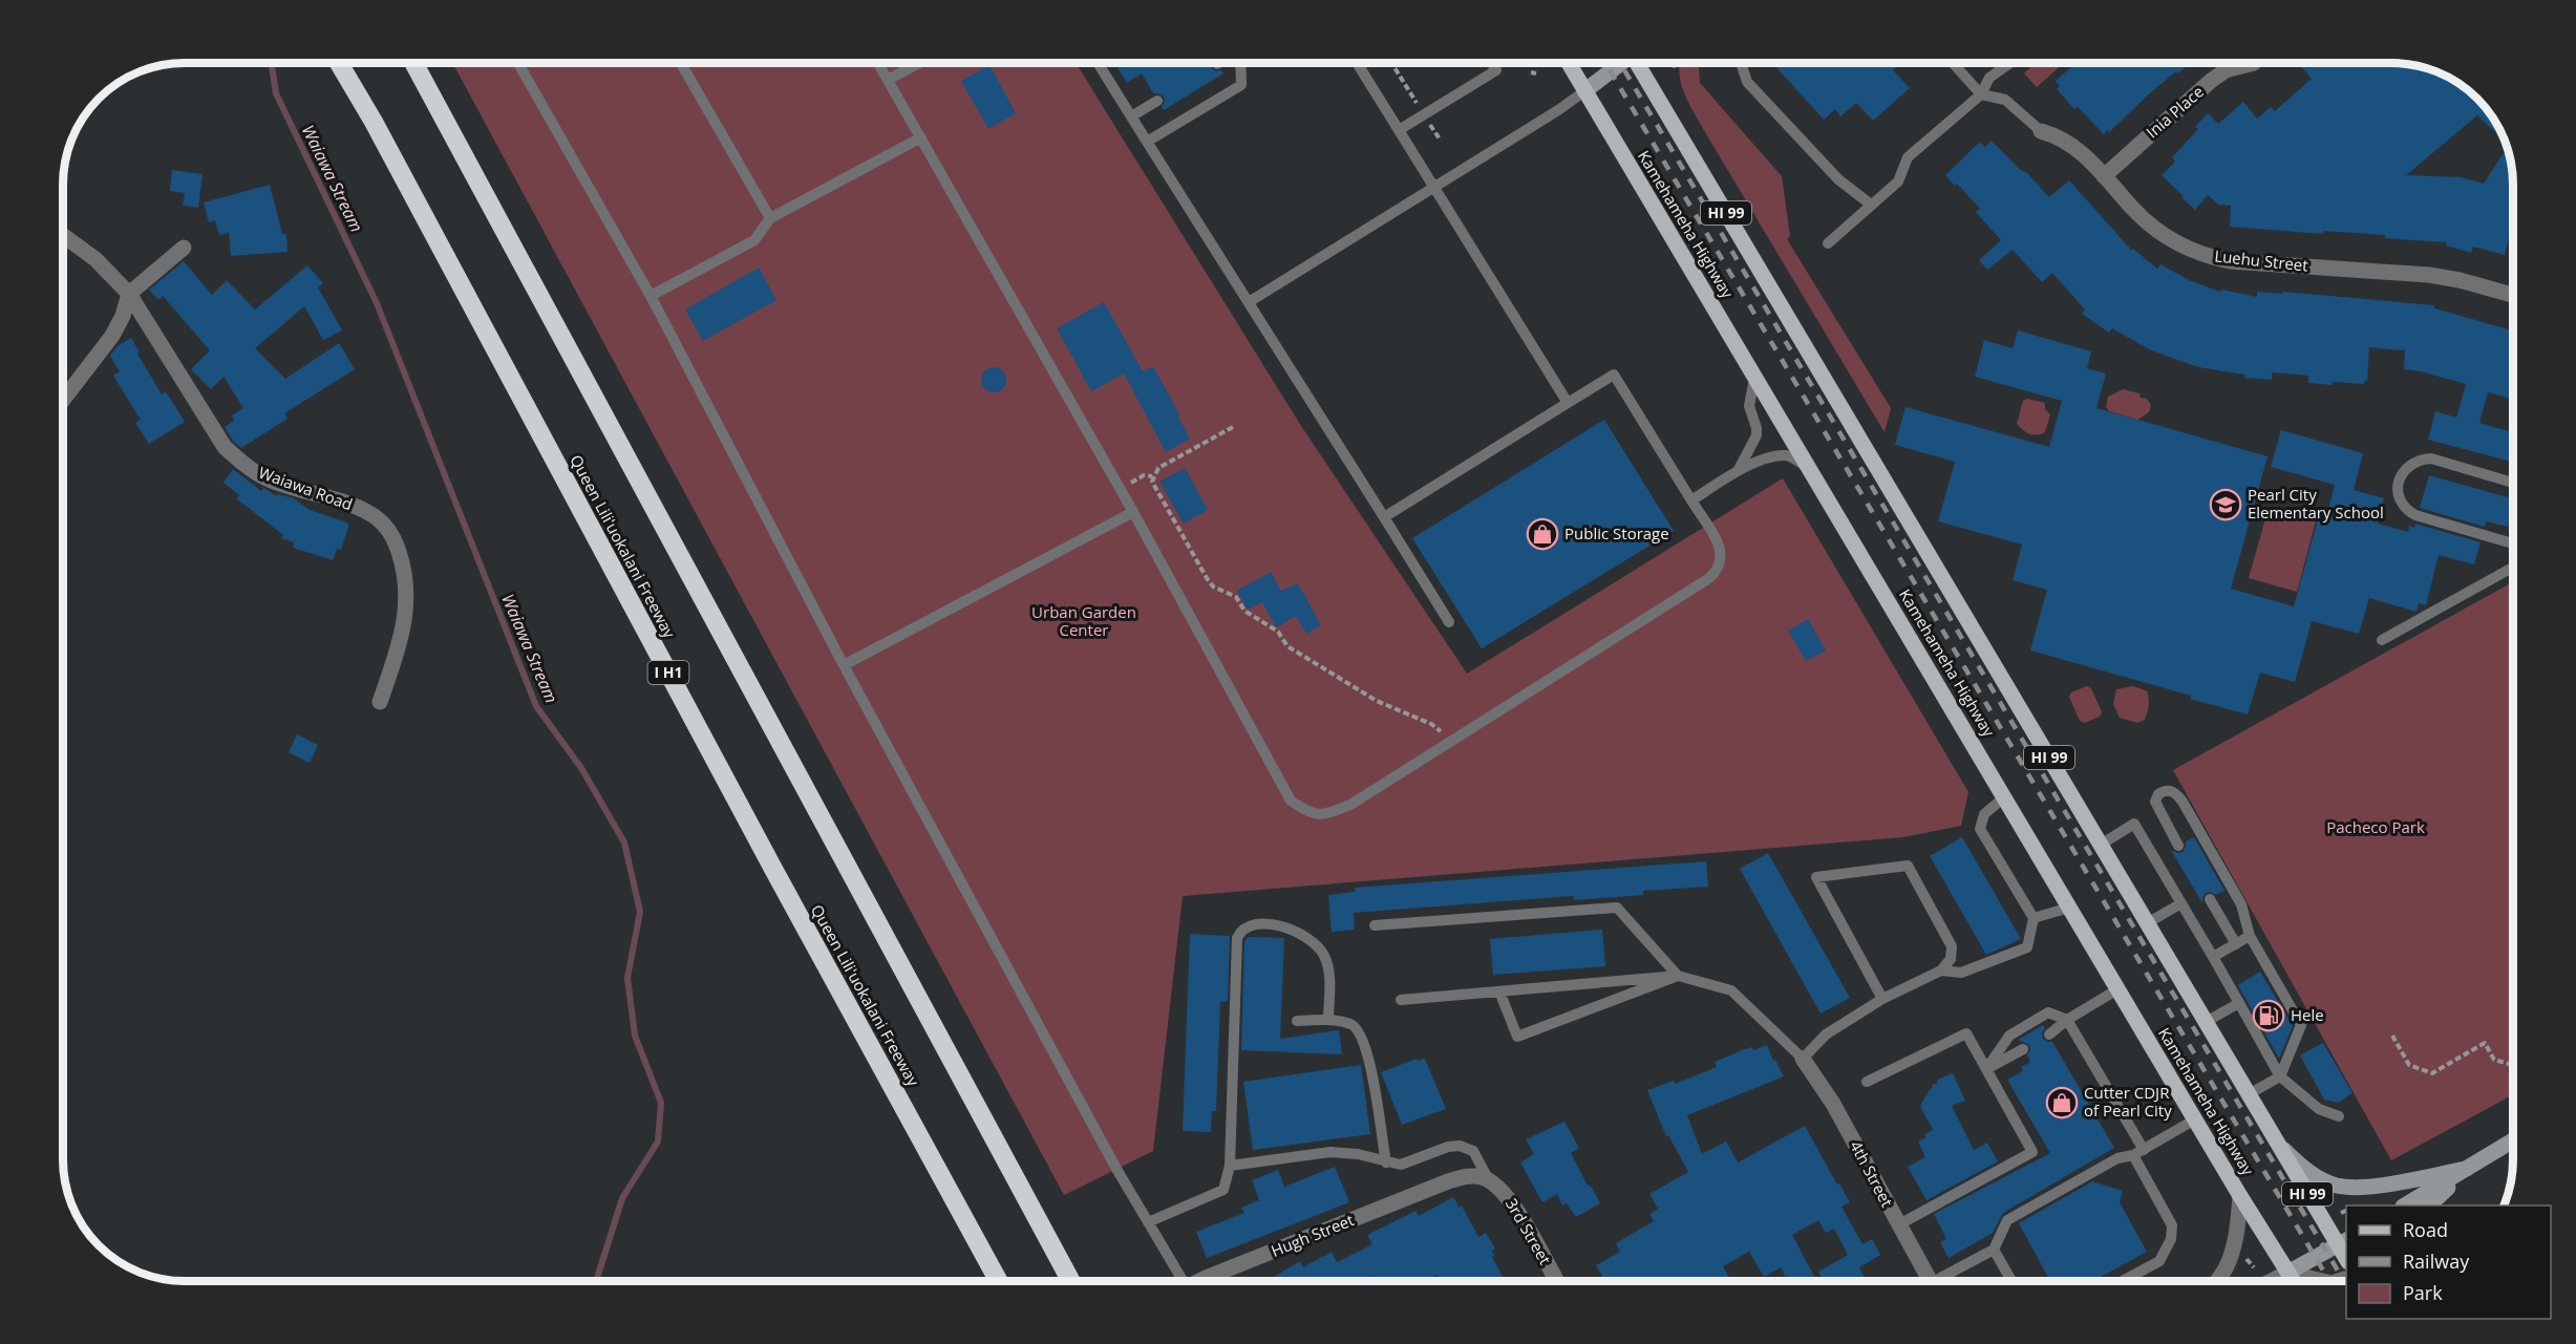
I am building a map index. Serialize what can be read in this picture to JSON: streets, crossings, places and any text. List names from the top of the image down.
{
  "streets": {
    "highway": ["Queen Liliʻuokalani Freeway", "I H1"],
    "main road": ["HI 99", "Kamehameha Highway"],
    "street": [
      "Inia Place",
      "Luehu Street",
      "Waiawa Road",
      "4th Street",
      "3rd Street",
      "Hugh Street"
    ]
  },
  "crossings": [
    ["Inia Place", "Luehu Street"],
    ["3rd Street", "Hugh Street"]
  ],
  "water": ["Waiawa Stream"],
  "parks": ["Urban Garden Center", "Pacheco Park"],
  "places": {
    "school or university": ["Pearl City Elementary School"],
    "shop": ["Public Storage", "Cutter CDJR of Pearl City"],
    "fuel station": ["Hele"]
  },
  "legend": ["Road", "Railway", "Park"]
}
